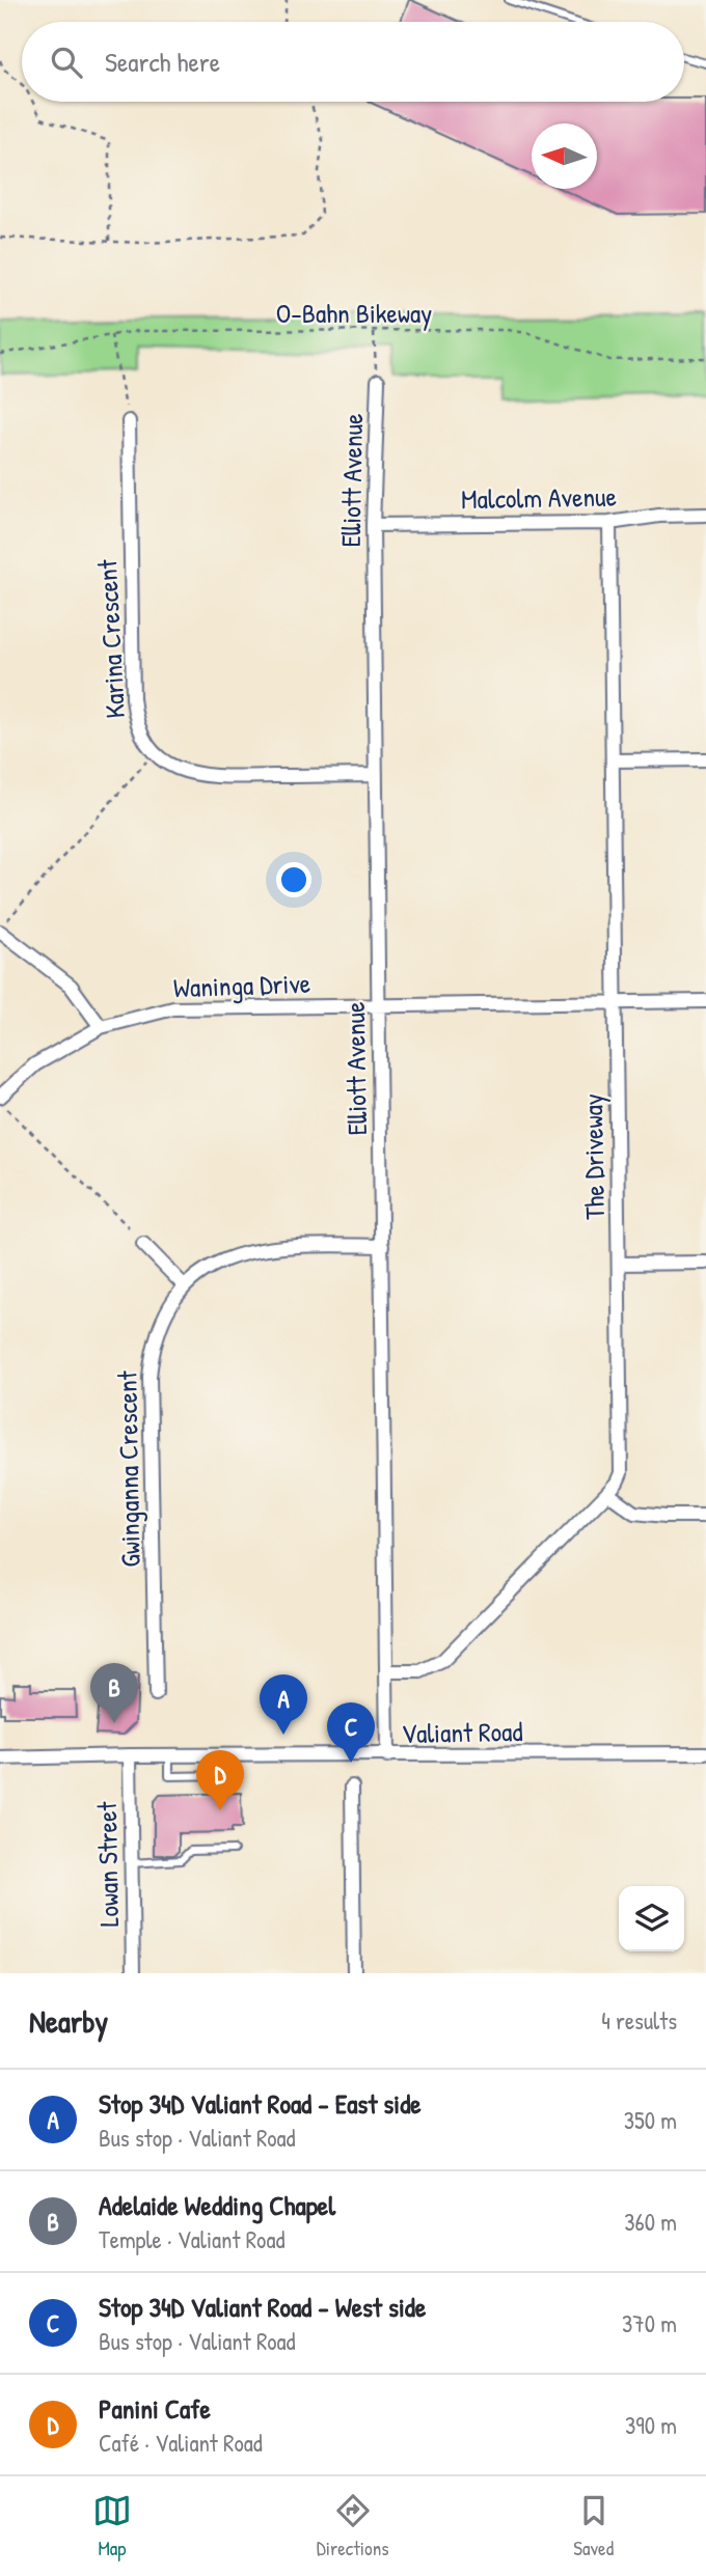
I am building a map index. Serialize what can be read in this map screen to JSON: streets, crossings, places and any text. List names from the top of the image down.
{
  "streets": {
    "street": [
      "Elliott Avenue",
      "Malcolm Avenue",
      "Karina Crescent",
      "Waninga Drive",
      "The Driveway",
      "Gwinganna Crescent",
      "Valiant Road",
      "Lowan Street"
    ],
    "path": ["O-Bahn Bikeway"]
  },
  "crossings": [
    ["Elliott Avenue", "Malcolm Avenue"],
    ["Elliott Avenue", "Karina Crescent"],
    ["Elliott Avenue", "Waninga Drive"],
    ["Elliott Avenue", "The Driveway"],
    ["Elliott Avenue", "Gwinganna Crescent"],
    ["Elliott Avenue", "Valiant Road"],
    ["Malcolm Avenue", "The Driveway"],
    ["Waninga Drive", "The Driveway"],
    ["Valiant Road", "Lowan Street"]
  ],
  "north": "left",
  "page": {
    "search": "Search here",
    "pins": [
      "B",
      "A",
      "C",
      "D"
    ],
    "heading": ["Nearby", "4 results"],
    "list": [
      {
        "mark": "A",
        "name": "Stop 34D Valiant Road - East side",
        "note": "Bus stop · Valiant Road",
        "value": "350 m"
      },
      {
        "mark": "B",
        "name": "Adelaide Wedding Chapel",
        "note": "Temple · Valiant Road",
        "value": "360 m"
      },
      {
        "mark": "C",
        "name": "Stop 34D Valiant Road - West side",
        "note": "Bus stop · Valiant Road",
        "value": "370 m"
      },
      {
        "mark": "D",
        "name": "Panini Cafe",
        "note": "Café · Valiant Road",
        "value": "390 m"
      }
    ],
    "nav": ["Map", "Directions", "Saved"]
  }
}
